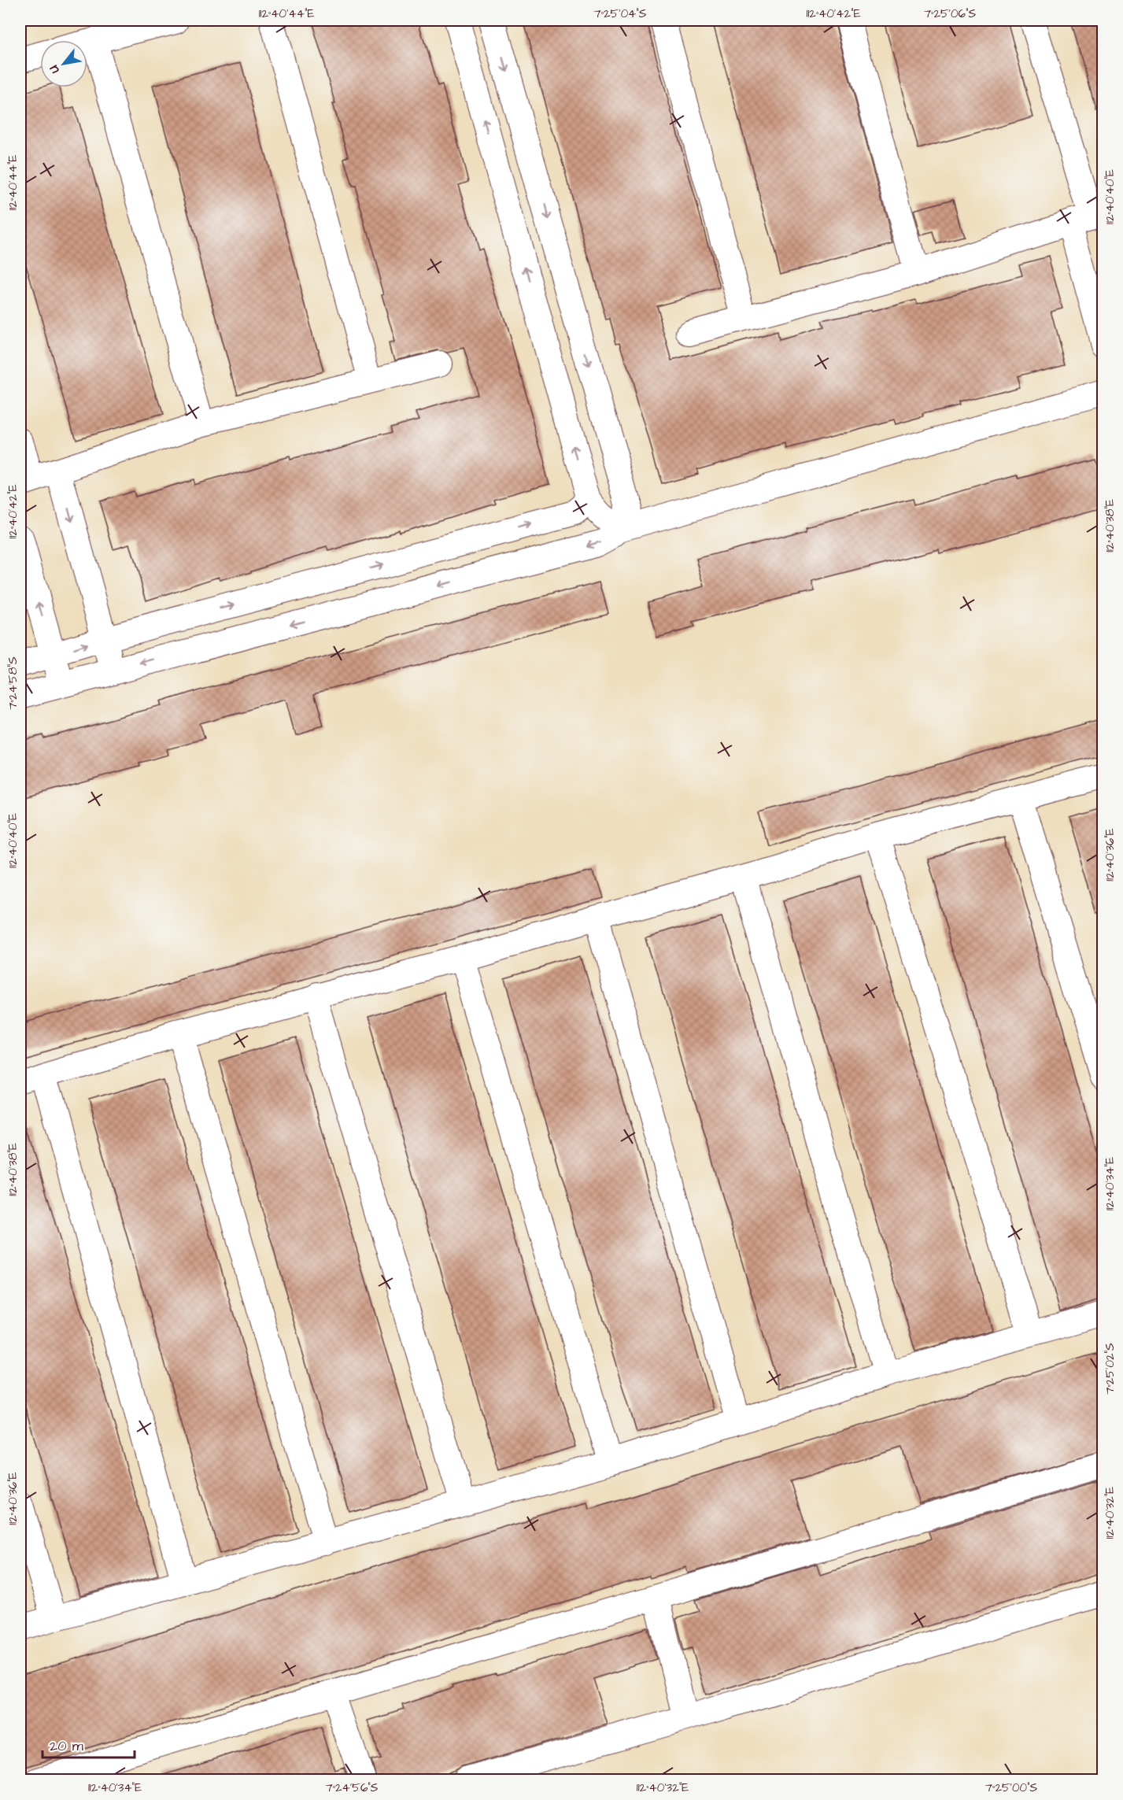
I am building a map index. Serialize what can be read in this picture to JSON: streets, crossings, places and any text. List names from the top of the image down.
{
  "scale_bar": "20 m",
  "north": "bottom left",
  "coordinates": [
    "112°40'44\"E",
    "7°25'04\"S",
    "112°40'42\"E",
    "7°25'06\"S",
    "112°40'40\"E",
    "112°40'38\"E",
    "7°24'58\"S",
    "112°40'36\"E",
    "112°40'34\"E",
    "7°25'02\"S",
    "112°40'32\"E",
    "7°24'56\"S",
    "7°25'00\"S"
  ]
}
